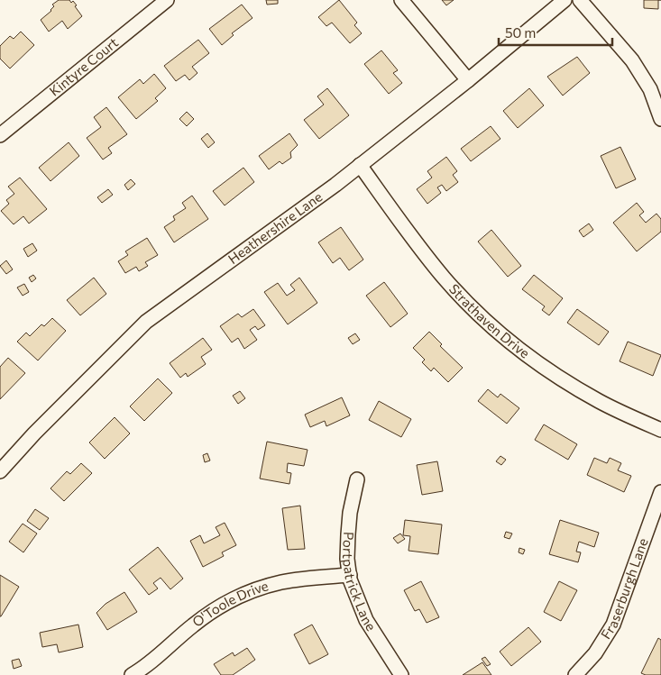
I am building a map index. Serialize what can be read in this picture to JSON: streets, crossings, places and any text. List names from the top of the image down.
{
  "streets": {
    "street": [
      "Kintyre Court",
      "Heathershire Lane",
      "Strathaven Drive",
      "Portpatrick Lane",
      "Fraserburgh Lane",
      "O'Toole Drive"
    ]
  },
  "crossings": [
    ["Heathershire Lane", "Strathaven Drive"],
    ["Portpatrick Lane", "O'Toole Drive"]
  ],
  "scale_bar": "50 m"
}
